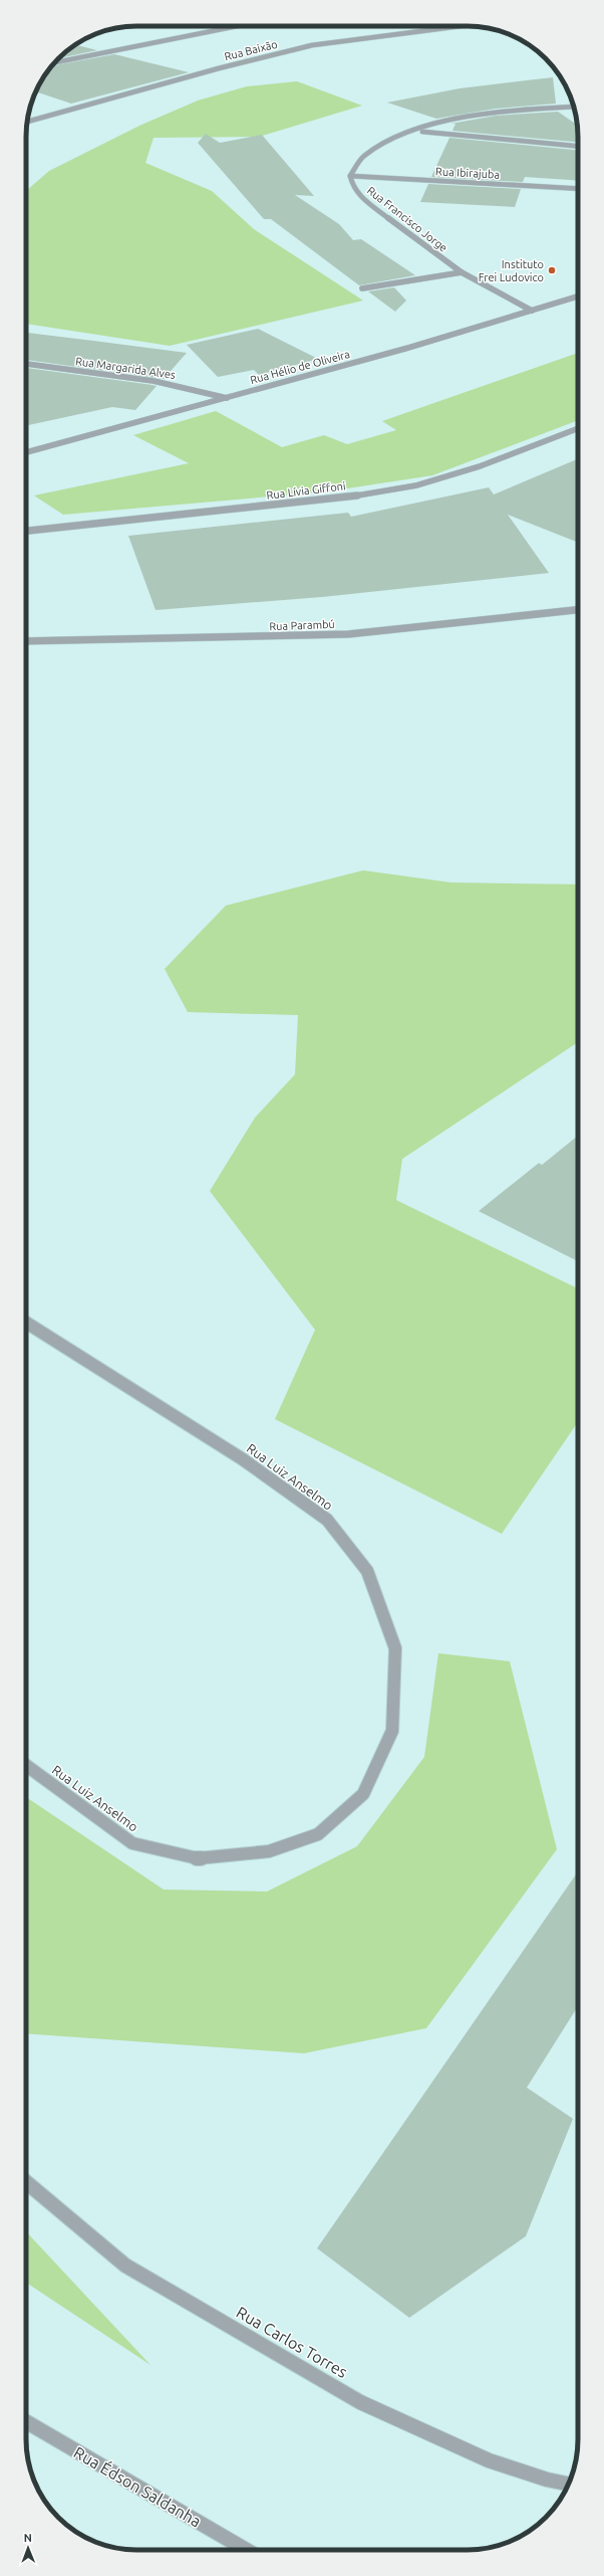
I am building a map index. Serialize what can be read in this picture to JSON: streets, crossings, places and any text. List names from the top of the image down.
{
  "streets": {
    "street": [
      "Rua Baixão",
      "Rua Ibirajuba",
      "Rua Francisco Jorge",
      "Rua Hélio de Oliveira",
      "Rua Margarida Alves",
      "Rua Lívia Giffoni",
      "Rua Parambú",
      "Rua Luiz Anselmo",
      "Rua Carlos Torres",
      "Rua Édson Saldanha"
    ]
  },
  "crossings": [
    ["Rua Ibirajuba", "Rua Francisco Jorge"],
    ["Rua Francisco Jorge", "Rua Hélio de Oliveira"],
    ["Rua Hélio de Oliveira", "Rua Margarida Alves"]
  ],
  "places": ["Instituto Frei Ludovico"],
  "north": "top"
}
